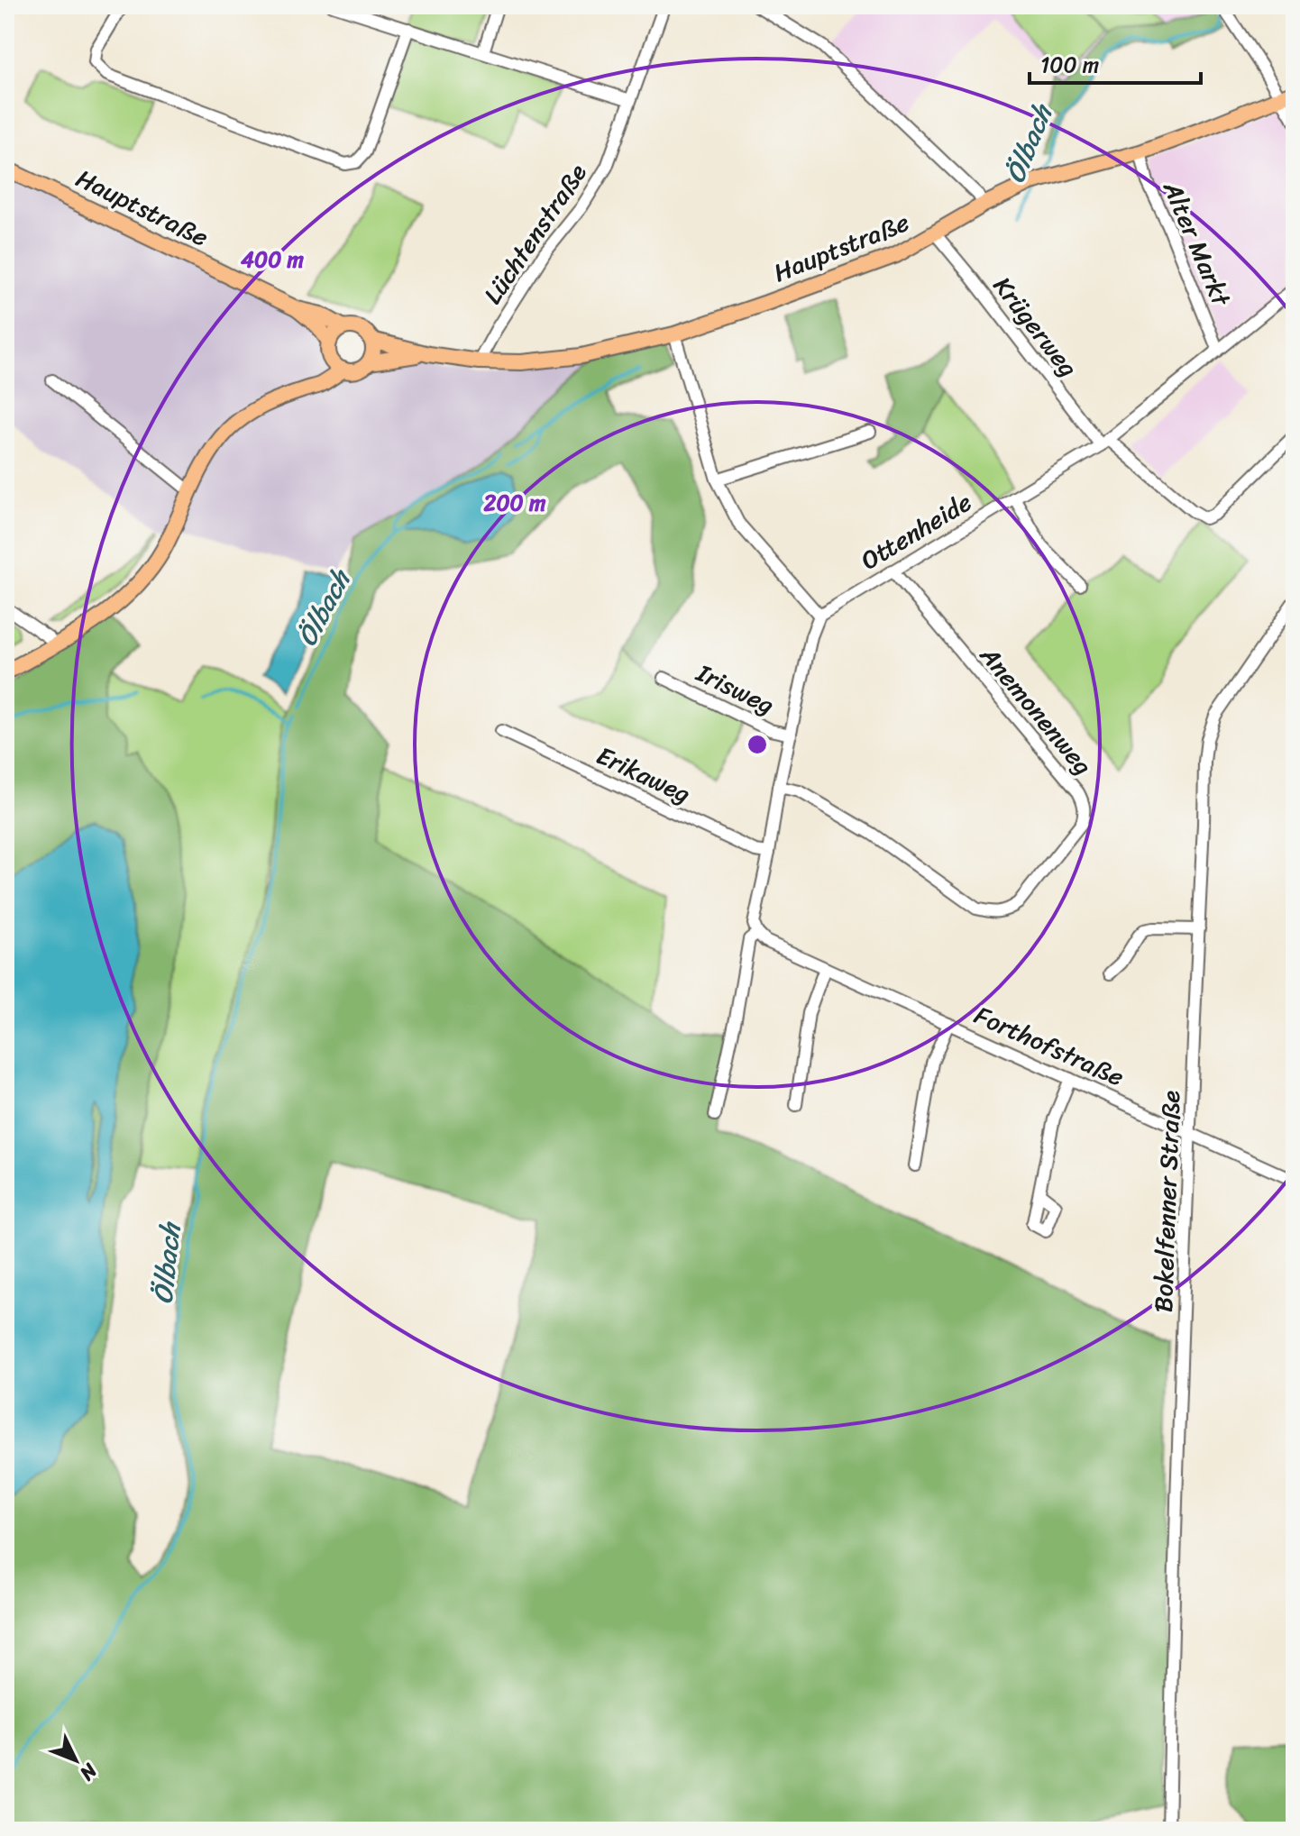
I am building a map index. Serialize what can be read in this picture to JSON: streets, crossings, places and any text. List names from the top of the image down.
{
  "streets": {
    "main road": ["Hauptstraße"],
    "street": [
      "Lüchtenstraße",
      "Alter Markt",
      "Krügerweg",
      "Ottenheide",
      "Irisweg",
      "Anemonenweg",
      "Erikaweg",
      "Forthofstraße",
      "Bokelfenner Straße"
    ]
  },
  "crossings": [
    ["Hauptstraße", "Lüchtenstraße"],
    ["Hauptstraße", "Alter Markt"],
    ["Hauptstraße", "Krügerweg"],
    ["Alter Markt", "Ottenheide"],
    ["Krügerweg", "Ottenheide"],
    ["Ottenheide", "Anemonenweg"],
    ["Forthofstraße", "Bokelfenner Straße"]
  ],
  "water": ["Ölbach"],
  "scale_bar": "100 m",
  "north": "bottom right",
  "rings": ["400 m", "200 m"]
}
